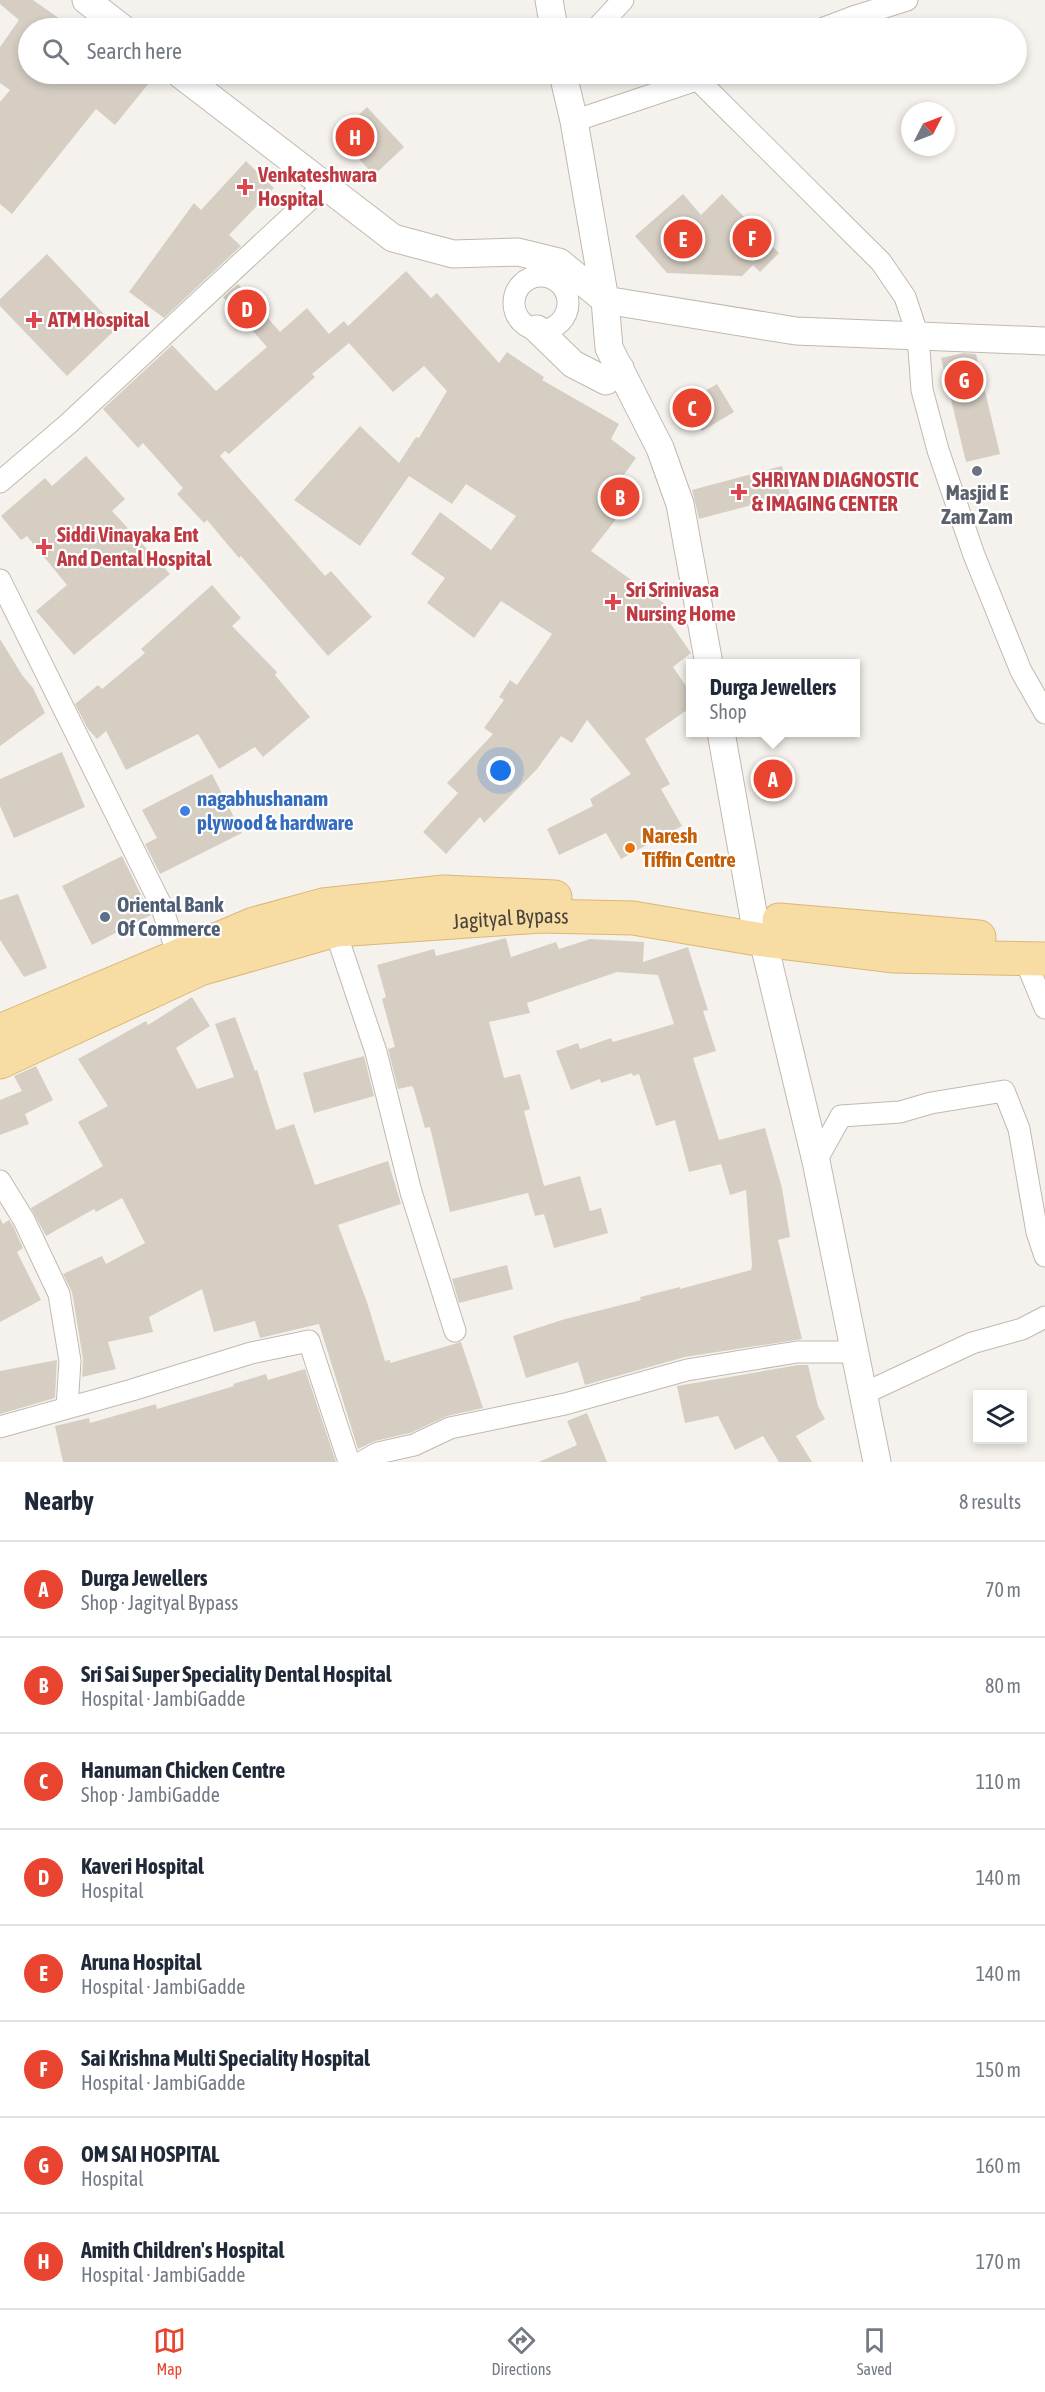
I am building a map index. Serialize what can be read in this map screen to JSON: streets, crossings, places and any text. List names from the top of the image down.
{
  "streets": {
    "main road": ["Jagityal Bypass"]
  },
  "places": {
    "health": [
      "Venkateshwara Hospital",
      "ATM Hospital",
      "SHRIYAN DIAGNOSTIC & IMAGING CENTER",
      "Siddi Vinayaka Ent And Dental Hospital",
      "Sri Srinivasa Nursing Home"
    ],
    "other": [
      "Masjid E Zam Zam",
      "nagabhushanam plywood & hardware",
      "Naresh Tiffin Centre",
      "Oriental Bank Of Commerce"
    ]
  },
  "north": "top right",
  "page": {
    "search": "Search here",
    "pins": [
      "H",
      "F",
      "E",
      "D",
      "G",
      "C",
      "B",
      "A"
    ],
    "popup": ["Durga Jewellers", "Shop"],
    "heading": ["Nearby", "8 results"],
    "list": [
      {
        "mark": "A",
        "name": "Durga Jewellers",
        "note": "Shop · Jagityal Bypass",
        "value": "70 m"
      },
      {
        "mark": "B",
        "name": "Sri Sai Super Speciality Dental Hospital",
        "note": "Hospital · JambiGadde",
        "value": "80 m"
      },
      {
        "mark": "C",
        "name": "Hanuman Chicken Centre",
        "note": "Shop · JambiGadde",
        "value": "110 m"
      },
      {
        "mark": "D",
        "name": "Kaveri Hospital",
        "note": "Hospital",
        "value": "140 m"
      },
      {
        "mark": "E",
        "name": "Aruna Hospital",
        "note": "Hospital · JambiGadde",
        "value": "140 m"
      },
      {
        "mark": "F",
        "name": "Sai Krishna Multi Speciality Hospital",
        "note": "Hospital · JambiGadde",
        "value": "150 m"
      },
      {
        "mark": "G",
        "name": "OM SAI HOSPITAL",
        "note": "Hospital",
        "value": "160 m"
      },
      {
        "mark": "H",
        "name": "Amith Children's Hospital",
        "note": "Hospital · JambiGadde",
        "value": "170 m"
      }
    ],
    "nav": ["Map", "Directions", "Saved"]
  }
}
